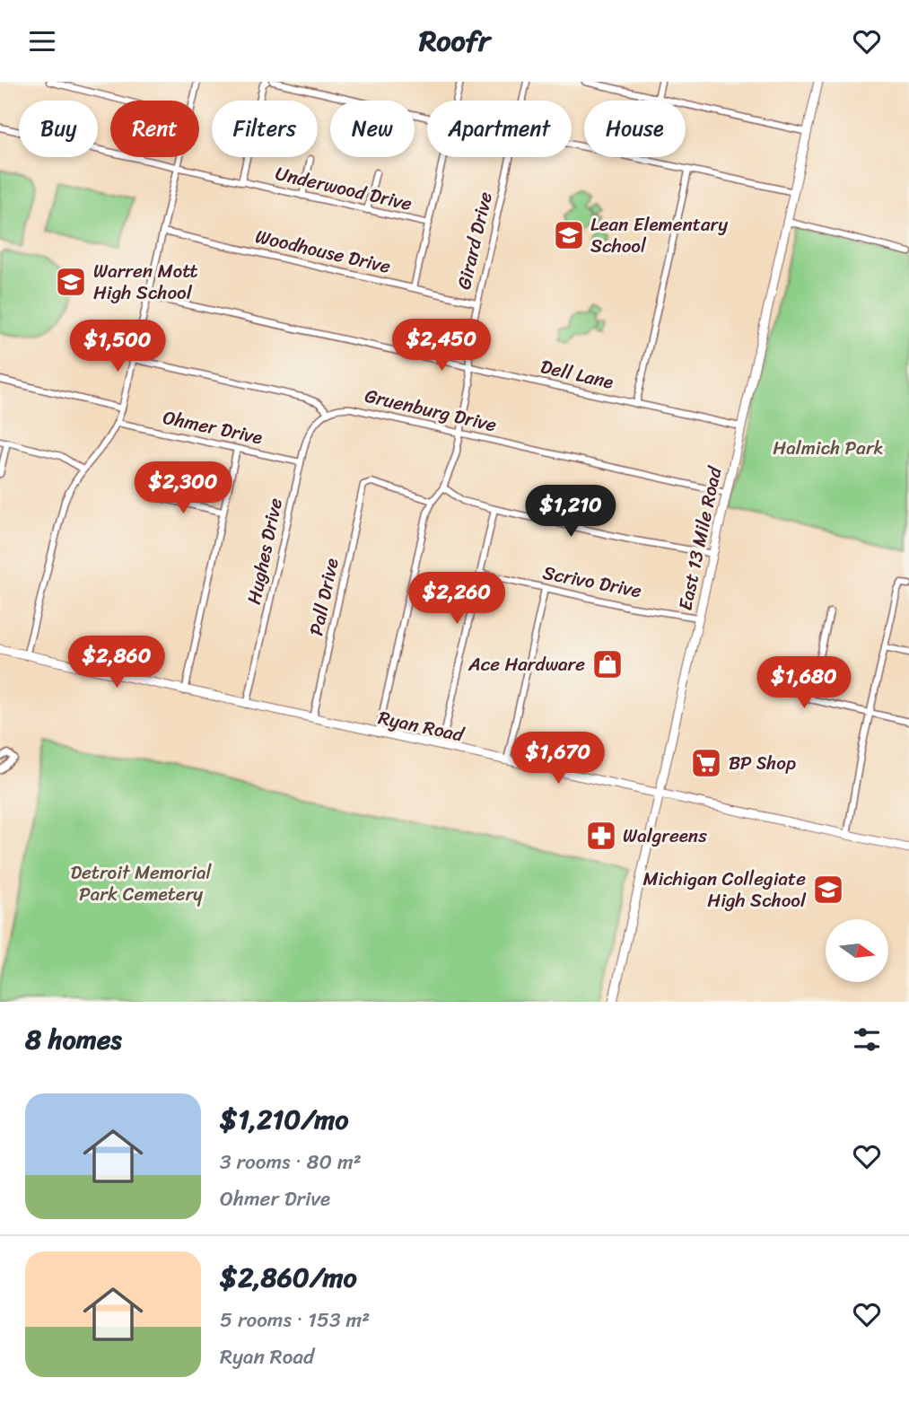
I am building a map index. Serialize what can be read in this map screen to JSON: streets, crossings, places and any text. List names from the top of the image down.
{
  "streets": {
    "main road": ["East 13 Mile Road", "Ryan Road"],
    "street": [
      "Underwood Drive",
      "Girard Drive",
      "Woodhouse Drive",
      "Dell Lane",
      "Gruenburg Drive",
      "Ohmer Drive",
      "Hughes Drive",
      "Scrivo Drive",
      "Pall Drive"
    ]
  },
  "crossings": [
    ["Girard Drive", "Woodhouse Drive"],
    ["Girard Drive", "Dell Lane"],
    ["Girard Drive", "Gruenburg Drive"],
    ["Girard Drive", "Pall Drive"],
    ["Girard Drive", "Ryan Road"],
    ["Dell Lane", "East 13 Mile Road"],
    ["Gruenburg Drive", "East 13 Mile Road"],
    ["Gruenburg Drive", "Hughes Drive"],
    ["Ohmer Drive", "Hughes Drive"],
    ["East 13 Mile Road", "Scrivo Drive"],
    ["East 13 Mile Road", "Ryan Road"],
    ["Hughes Drive", "Ryan Road"],
    ["Pall Drive", "Ryan Road"]
  ],
  "parks": ["Halmich Park", "Detroit Memorial Park Cemetery"],
  "places": {
    "school or university": ["Lean Elementary School", "Warren Mott High School", "Michigan Collegiate High School"],
    "shop": ["Ace Hardware"],
    "supermarket": ["BP Shop"],
    "pharmacy": ["Walgreens"]
  },
  "north": "right",
  "page": {
    "header": "Roofr",
    "chip": [
      "Buy",
      "Rent",
      "Filters",
      "New",
      "Apartment",
      "House"
    ],
    "price": [
      "$2,450",
      "$1,500",
      "$2,300",
      "$1,210",
      "$2,260",
      "$2,860",
      "$1,680",
      "$1,670"
    ],
    "heading": "8 homes",
    "list": [
      {
        "name": "$1,210/mo",
        "note": "3 rooms · 80 m² · Ohmer Drive"
      },
      {
        "name": "$2,860/mo",
        "note": "5 rooms · 153 m² · Ryan Road"
      }
    ]
  }
}
